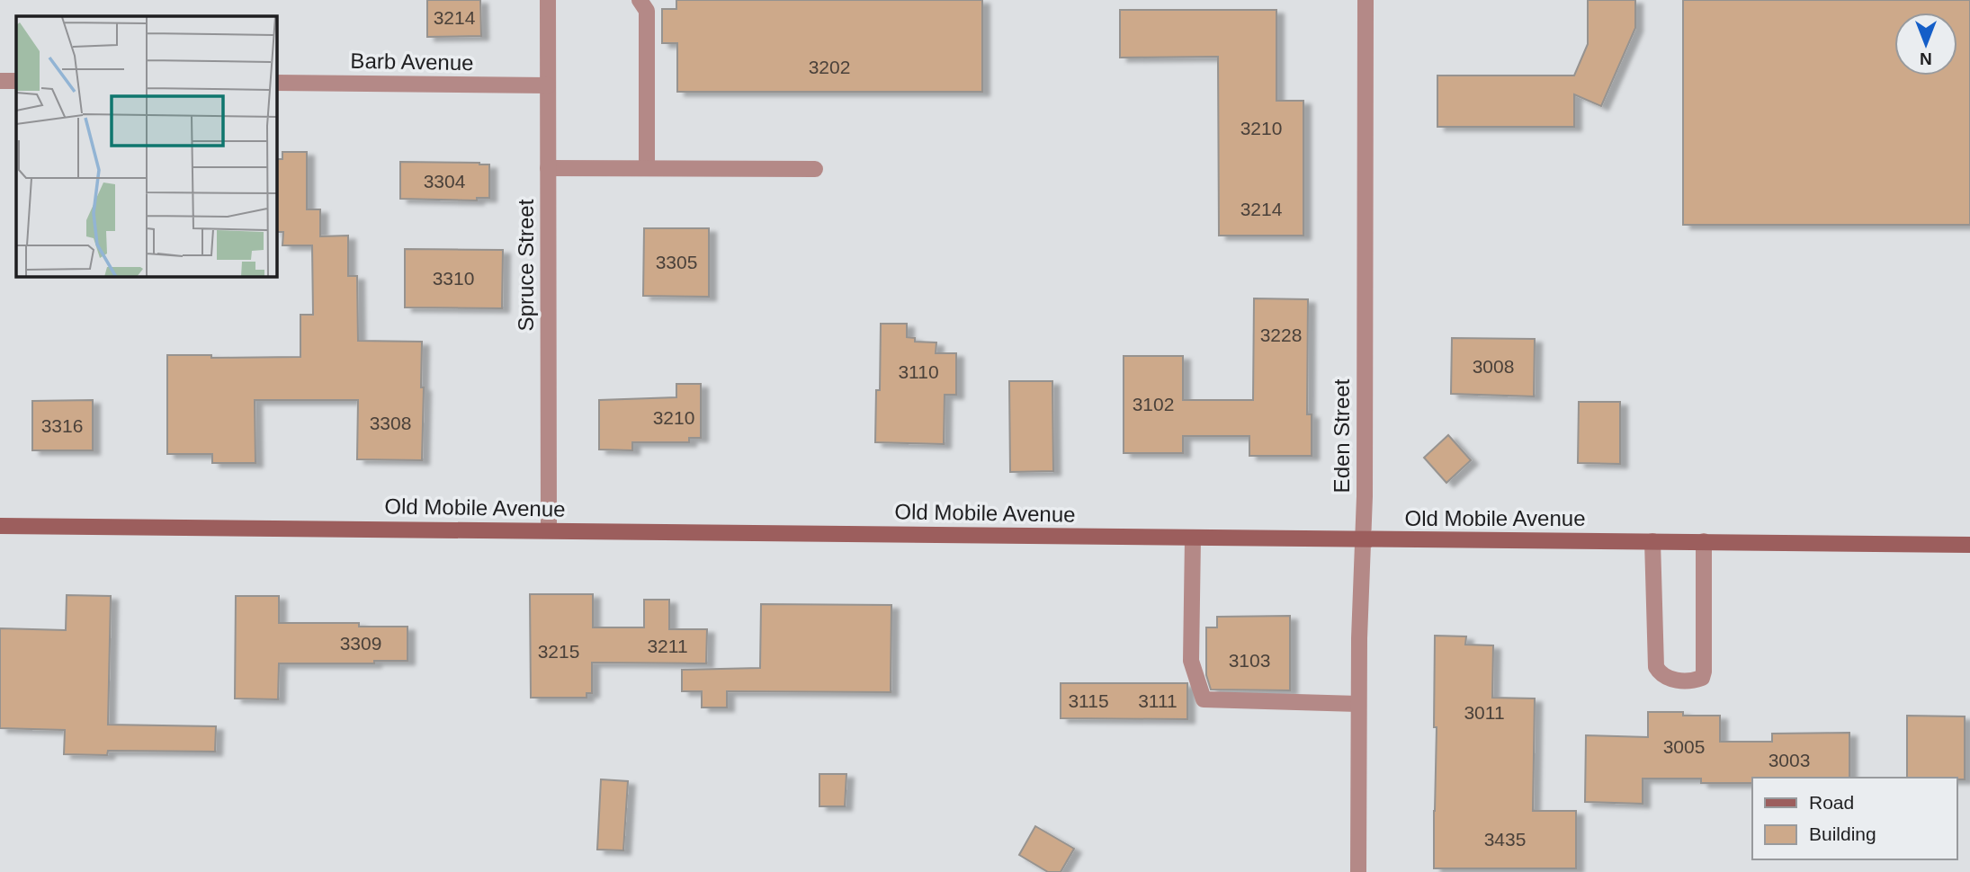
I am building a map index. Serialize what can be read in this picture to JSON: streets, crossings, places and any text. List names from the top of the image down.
{
  "streets": {
    "main road": ["Old Mobile Avenue"],
    "street": ["Barb Avenue", "Spruce Street", "Eden Street"]
  },
  "crossings": [
    ["Barb Avenue", "Spruce Street"],
    ["Spruce Street", "Old Mobile Avenue"],
    ["Eden Street", "Old Mobile Avenue"]
  ],
  "house_numbers": [
    "3214",
    "3202",
    "3210",
    "3304",
    "3214",
    "3305",
    "3310",
    "3228",
    "3008",
    "3110",
    "3102",
    "3210",
    "3308",
    "3316",
    "3309",
    "3211",
    "3215",
    "3103",
    "3115",
    "3111",
    "3011",
    "3005",
    "3003",
    "3435"
  ],
  "legend": ["Road", "Building"],
  "north": "bottom"
}
